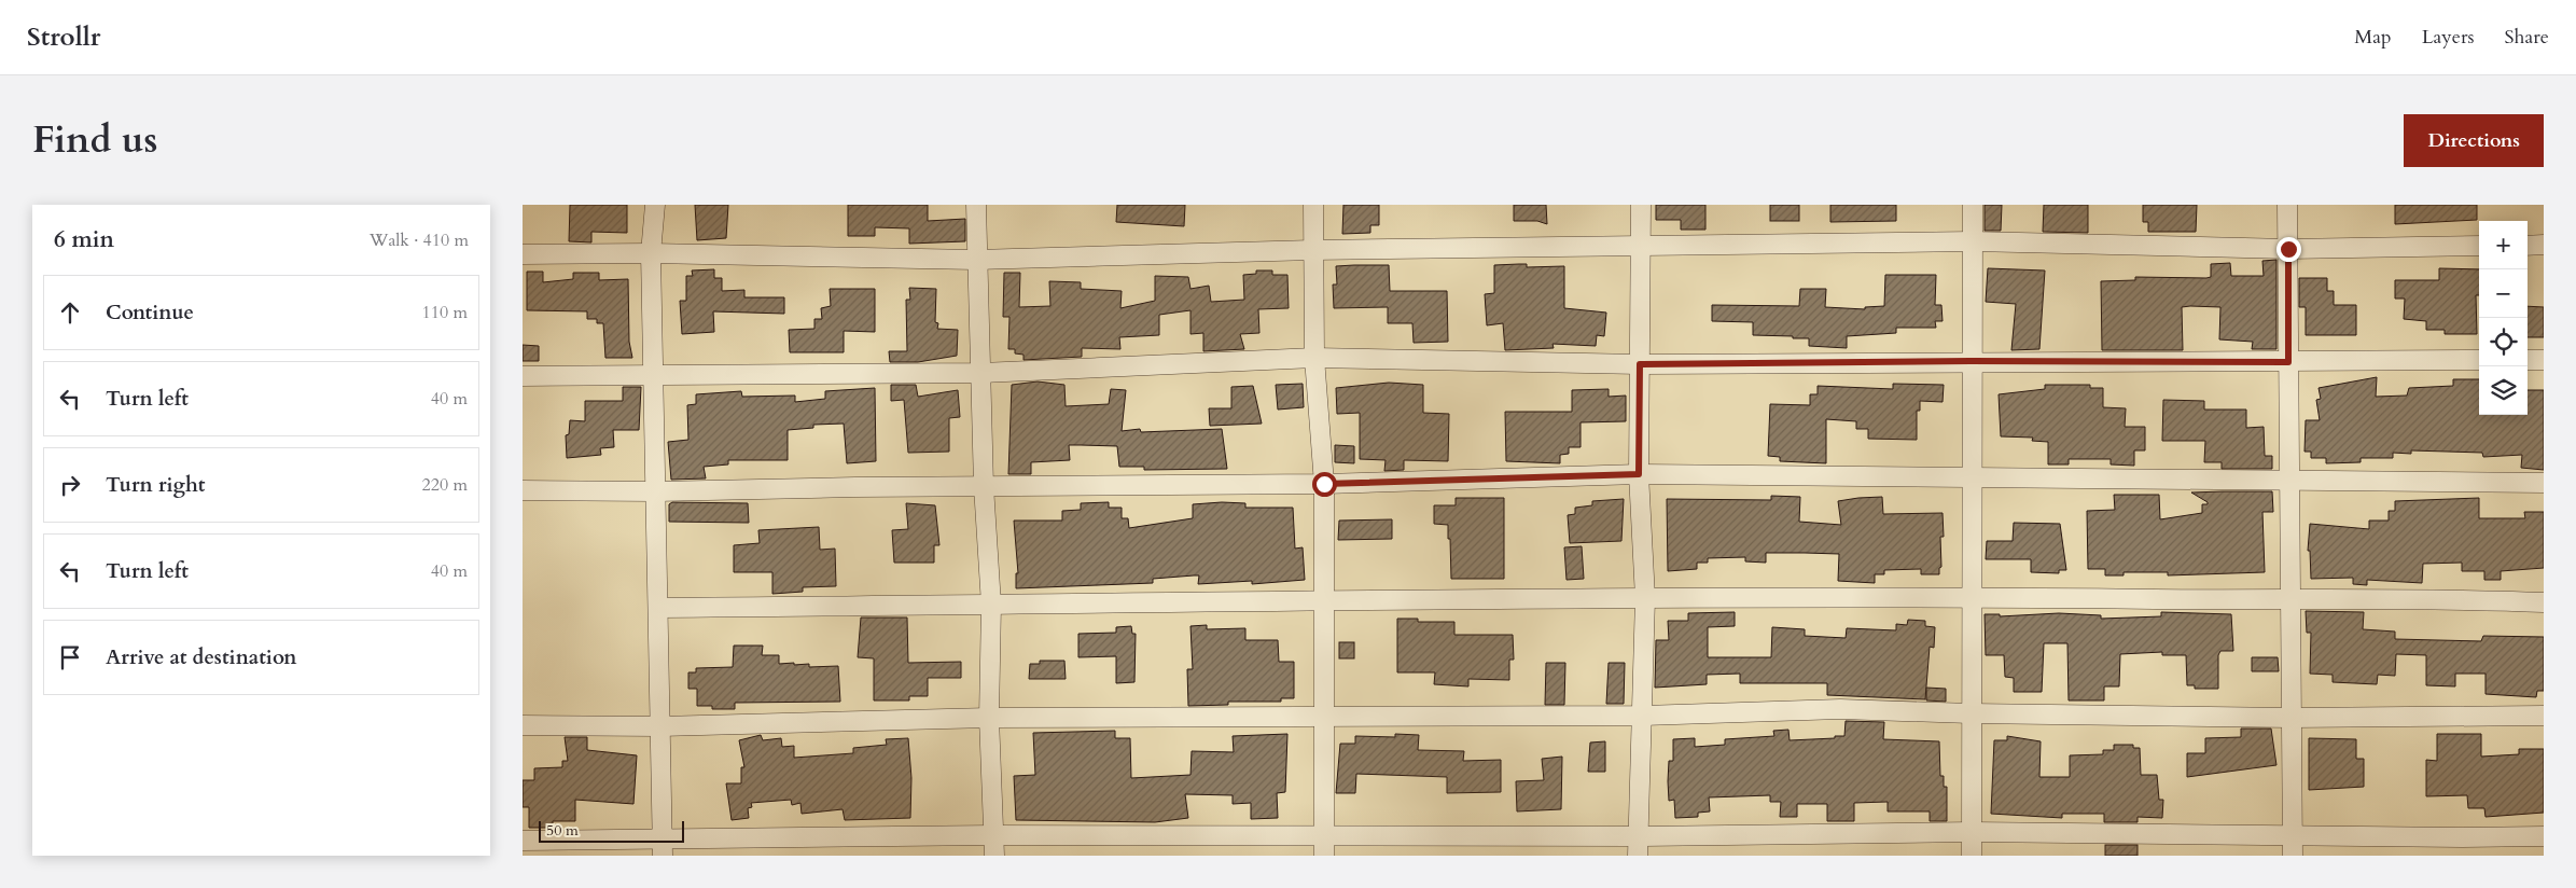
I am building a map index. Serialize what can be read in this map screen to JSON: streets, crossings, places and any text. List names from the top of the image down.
{
  "scale_bar": "50 m",
  "page": {
    "header": "Strollr",
    "nav": ["Map", "Layers", "Share"],
    "title": "Find us",
    "buttons": "Directions",
    "heading": ["6 min", "Walk · 410 m"],
    "map_buttons": ["+", "−"],
    "list": [
      ["Continue", "110 m"],
      ["Turn left", "40 m"],
      ["Turn right", "220 m"],
      ["Turn left", "40 m"],
      "Arrive at destination"
    ],
    "scale": "50 m"
  }
}
